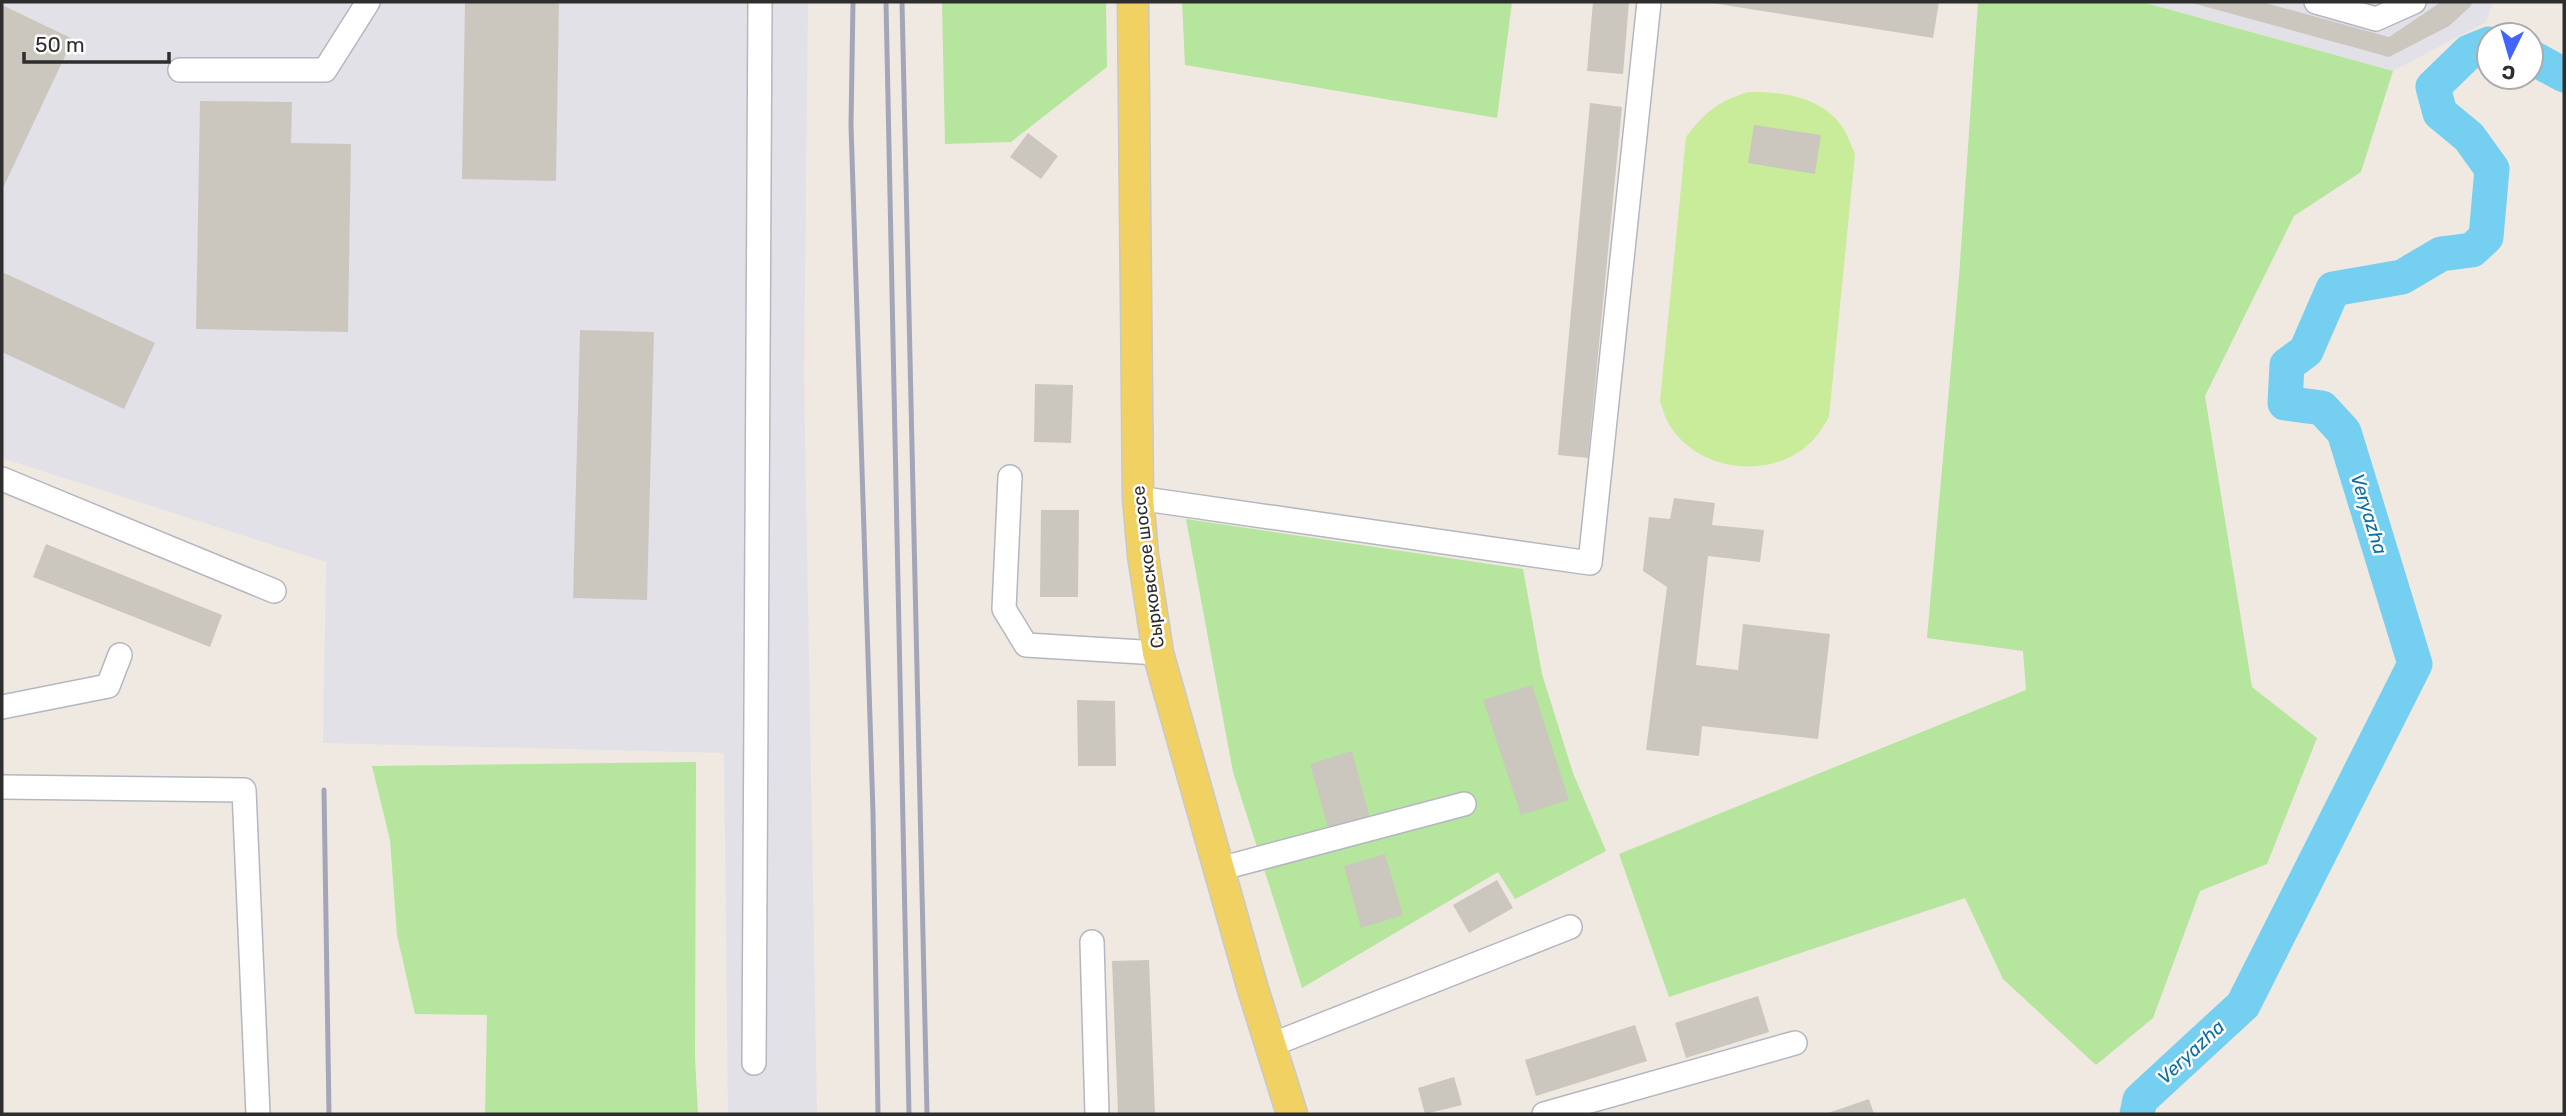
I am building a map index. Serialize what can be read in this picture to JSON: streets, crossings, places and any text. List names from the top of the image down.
{
  "streets": {
    "main road": ["Сырковское шоссе"]
  },
  "water": ["Veryazha"],
  "scale_bar": "50 m",
  "north": "bottom"
}
